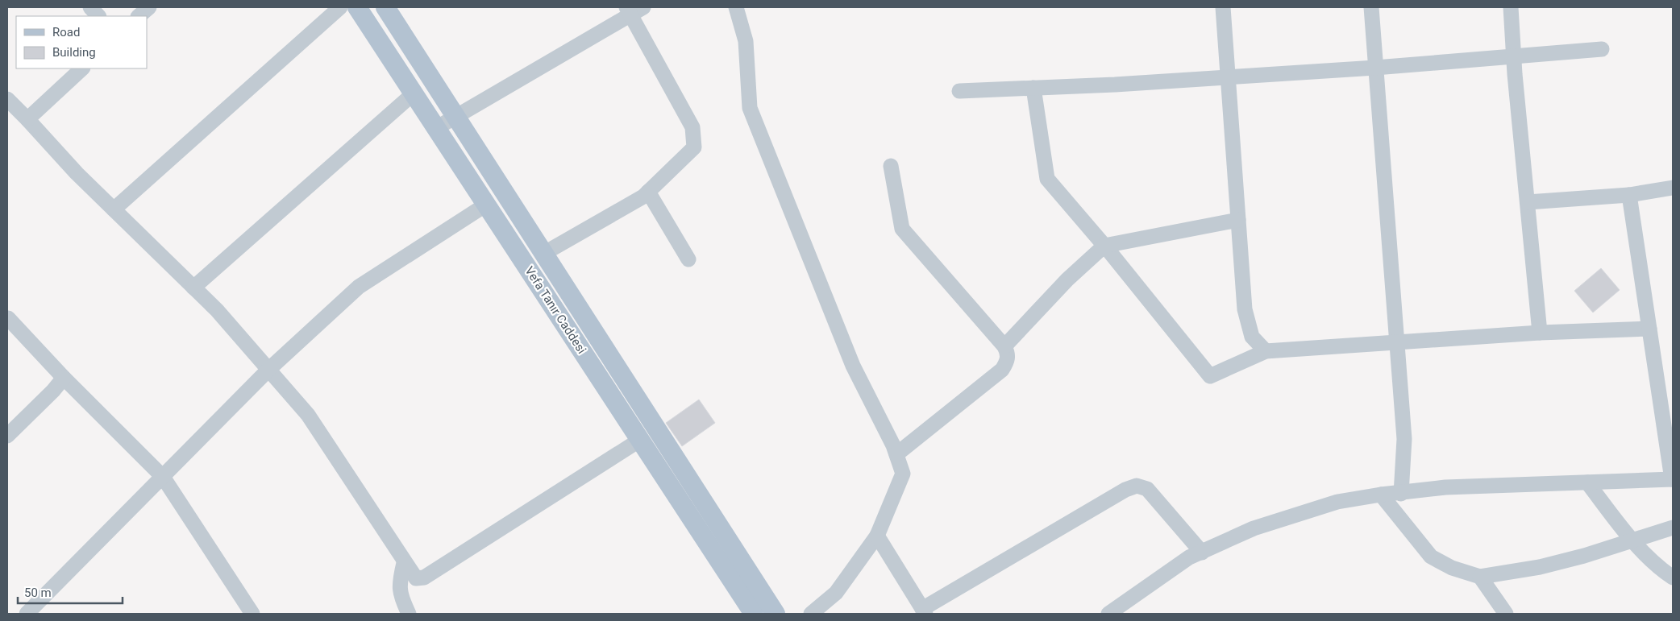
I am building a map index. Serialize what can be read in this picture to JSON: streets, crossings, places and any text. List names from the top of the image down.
{
  "streets": {
    "main road": ["Vefa Tanır Caddesi"]
  },
  "legend": ["Road", "Building"],
  "scale_bar": "50 m"
}
